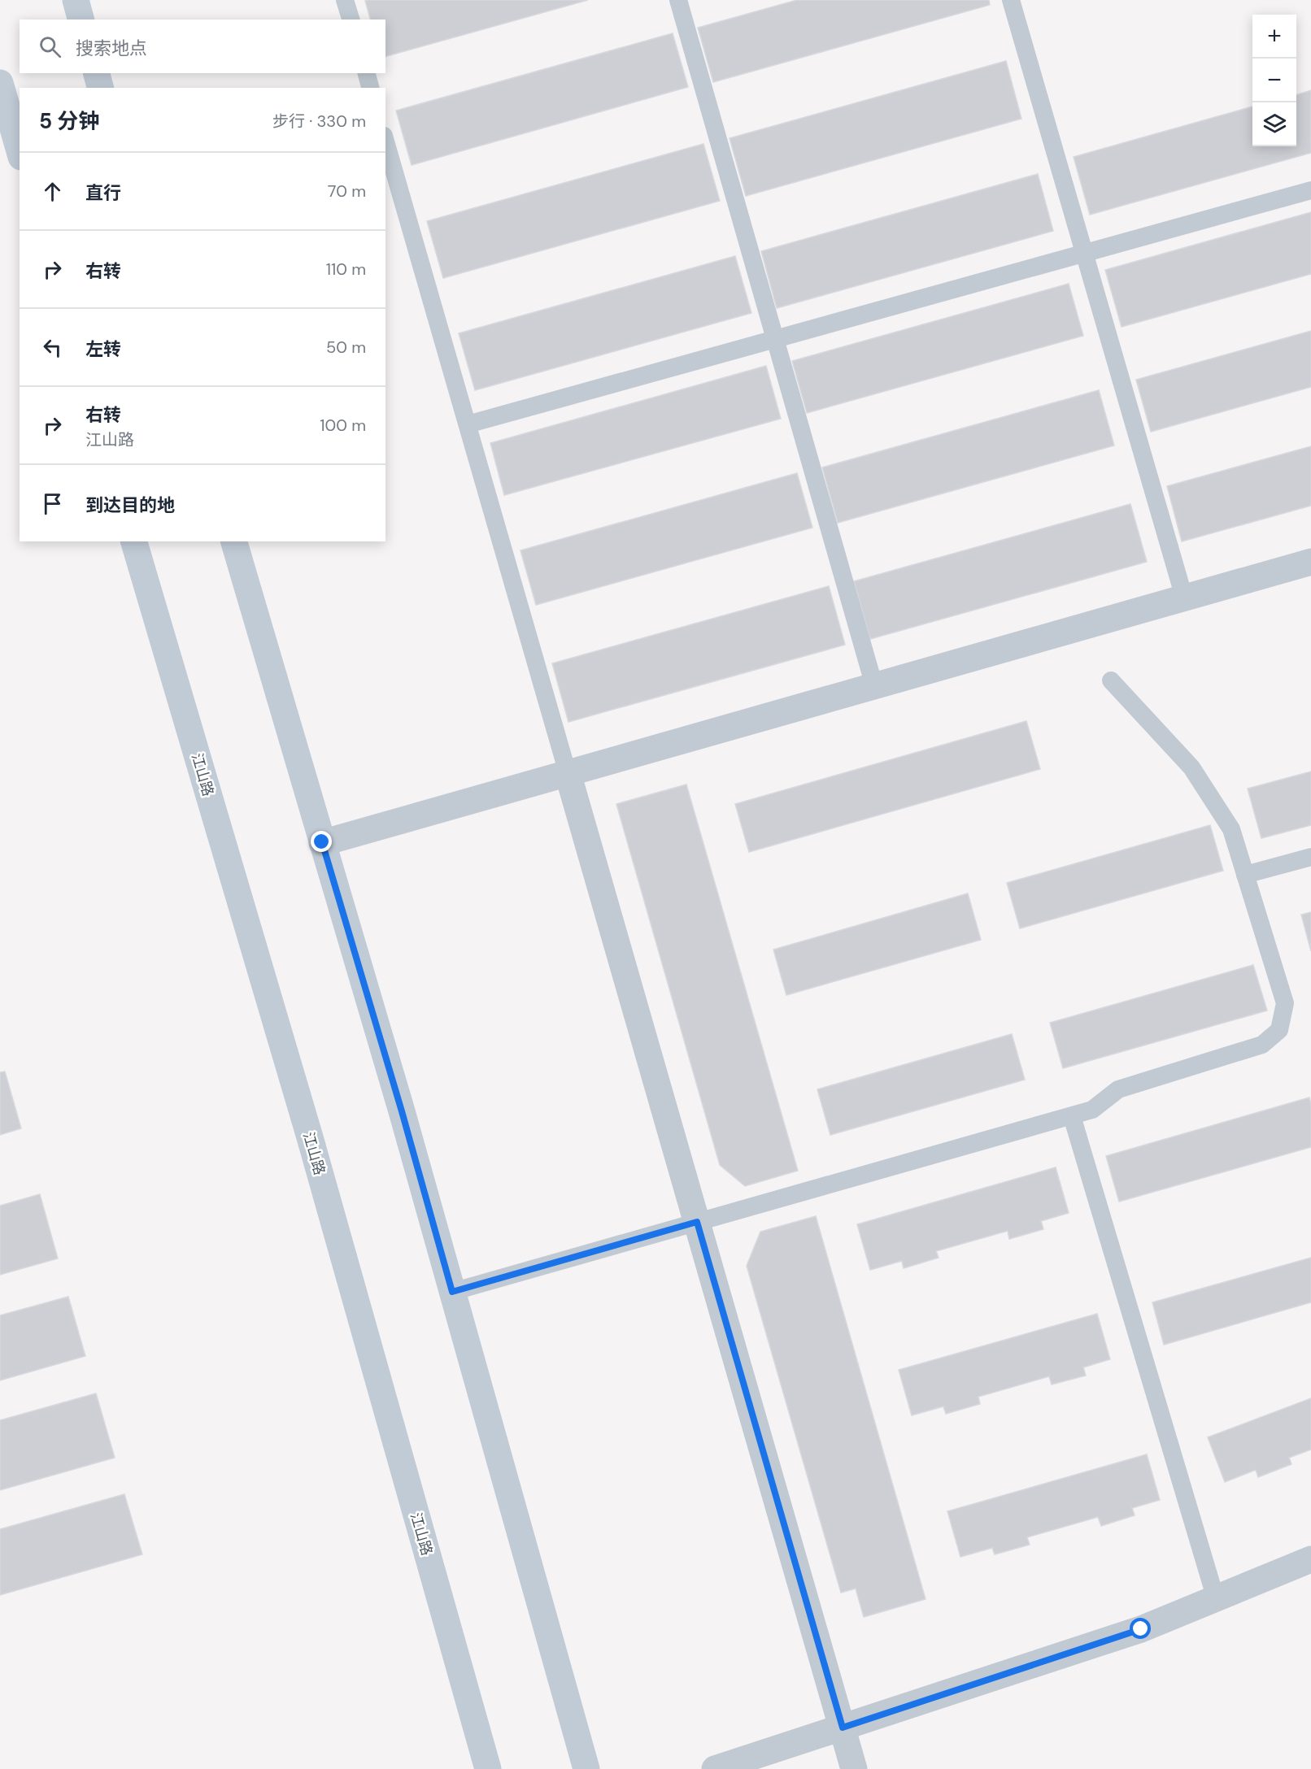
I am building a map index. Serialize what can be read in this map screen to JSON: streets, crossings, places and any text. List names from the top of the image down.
{
  "streets": {
    "main road": ["江山路"]
  },
  "page": {
    "map_buttons": ["+", "−"],
    "search": "搜索地点",
    "heading": ["5 分钟", "步行 · 330 m"],
    "list": [
      ["直行", "70 m"],
      ["右转", "110 m"],
      ["左转", "50 m"],
      ["右转", "江山路", "100 m"],
      "到达目的地"
    ]
  }
}
